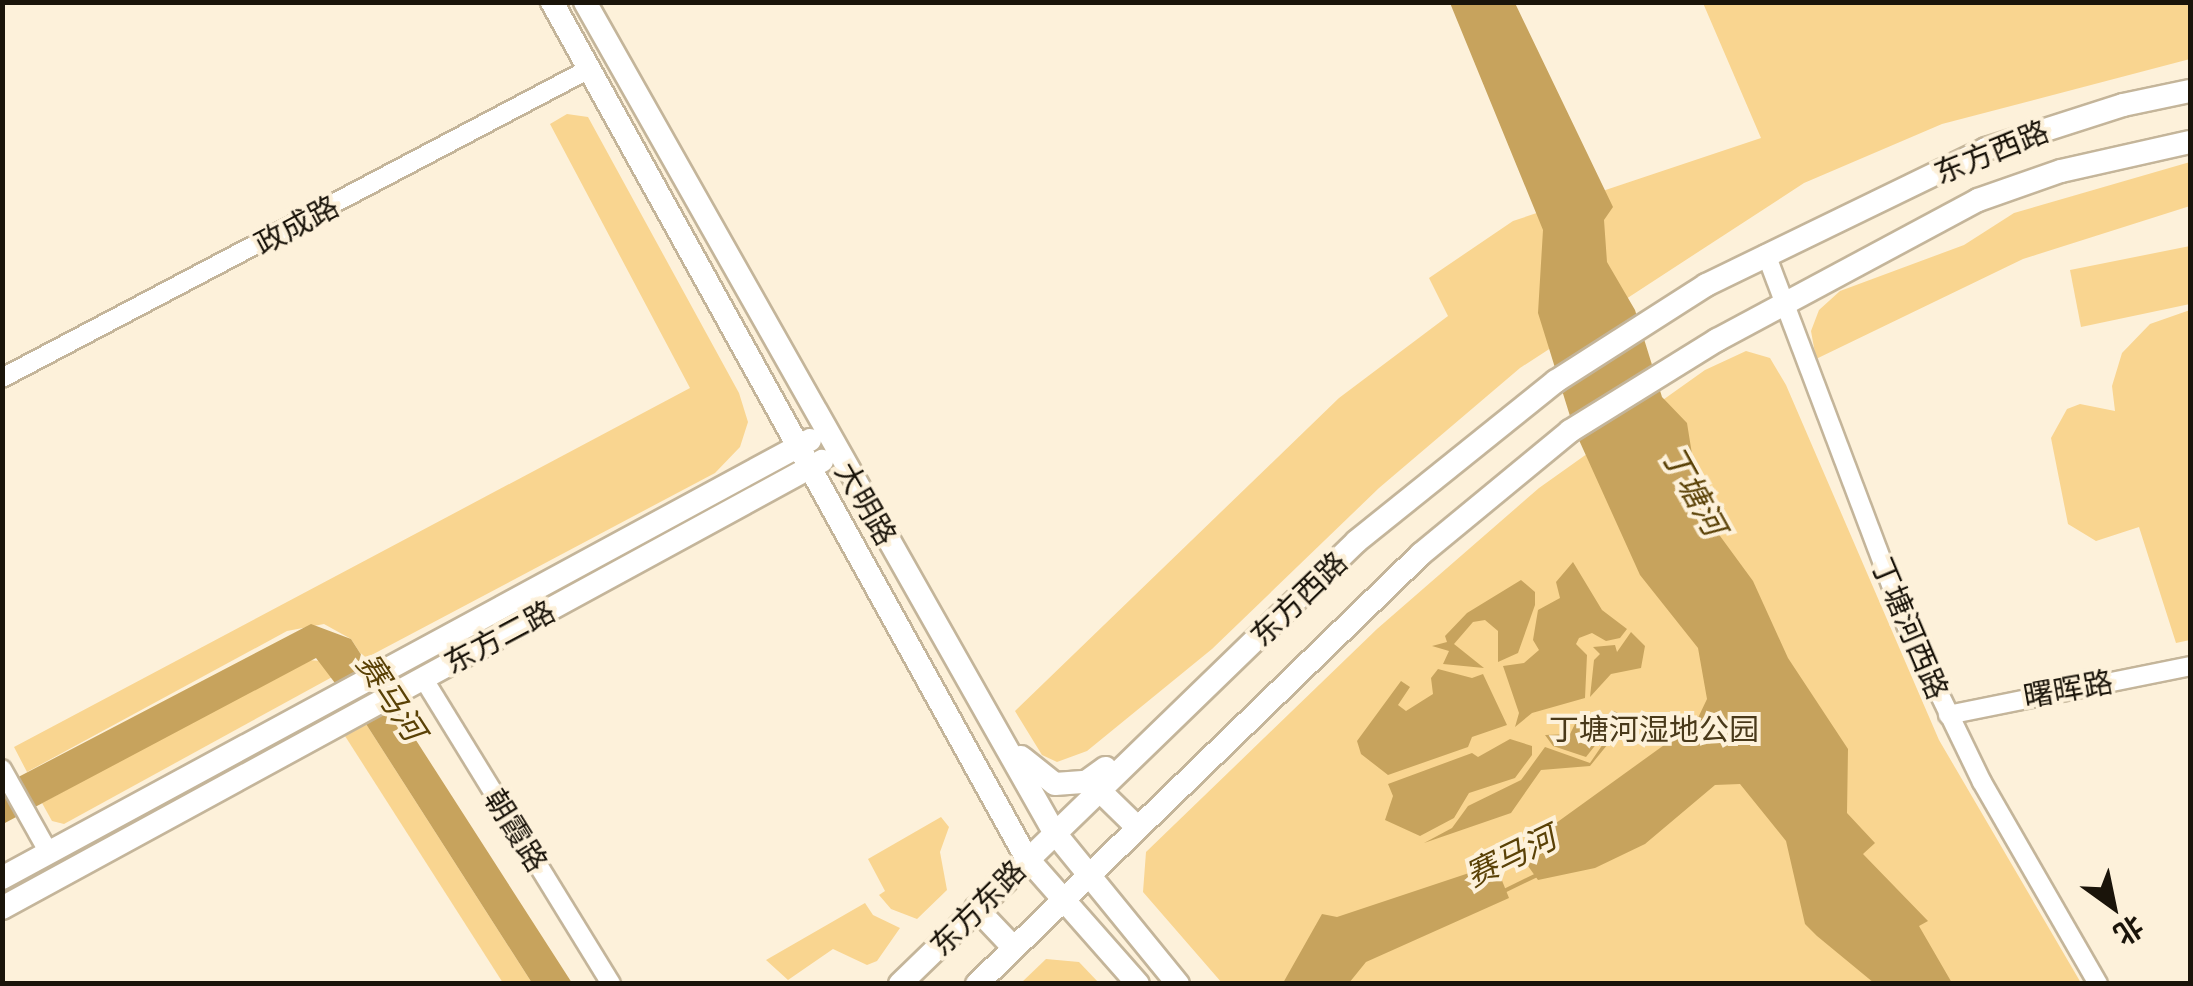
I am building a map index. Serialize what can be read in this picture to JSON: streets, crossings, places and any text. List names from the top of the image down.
{
  "streets": {
    "main road": [
      "东方西路",
      "大明路",
      "东方二路",
      "东方东路"
    ],
    "street": [
      "政成路",
      "丁塘河西路",
      "曙晖路",
      "朝霞路"
    ]
  },
  "crossings": [
    ["东方西路", "大明路"],
    ["东方西路", "丁塘河西路"],
    ["东方西路", "东方东路"],
    ["政成路", "大明路"],
    ["大明路", "东方二路"],
    ["大明路", "东方东路"],
    ["丁塘河西路", "曙晖路"],
    ["东方二路", "朝霞路"]
  ],
  "water": ["丁塘河", "赛马河"],
  "parks": ["丁塘河湿地公园"],
  "north": "bottom right"
}
